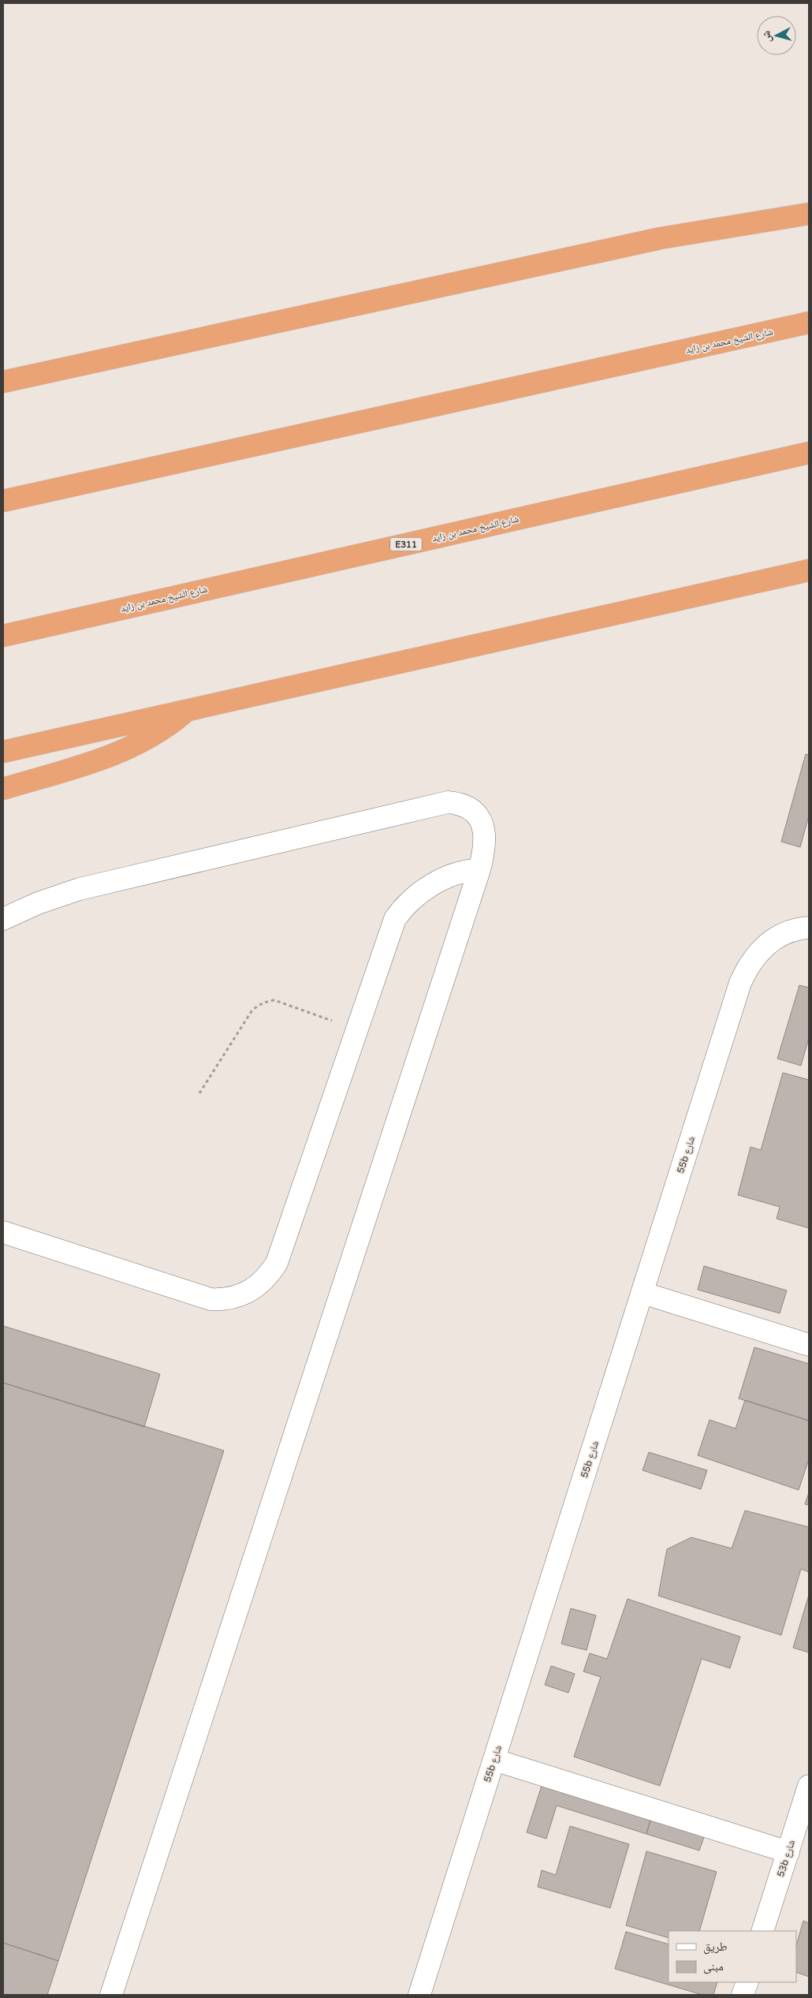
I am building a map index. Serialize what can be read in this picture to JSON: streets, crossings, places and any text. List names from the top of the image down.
{
  "streets": {
    "highway": ["شارع الشيخ محمد بن زايد", "E311"],
    "street": ["55b شارع", "53b شارع"]
  },
  "legend": ["طريق", "مبنى"],
  "north": "left"
}
